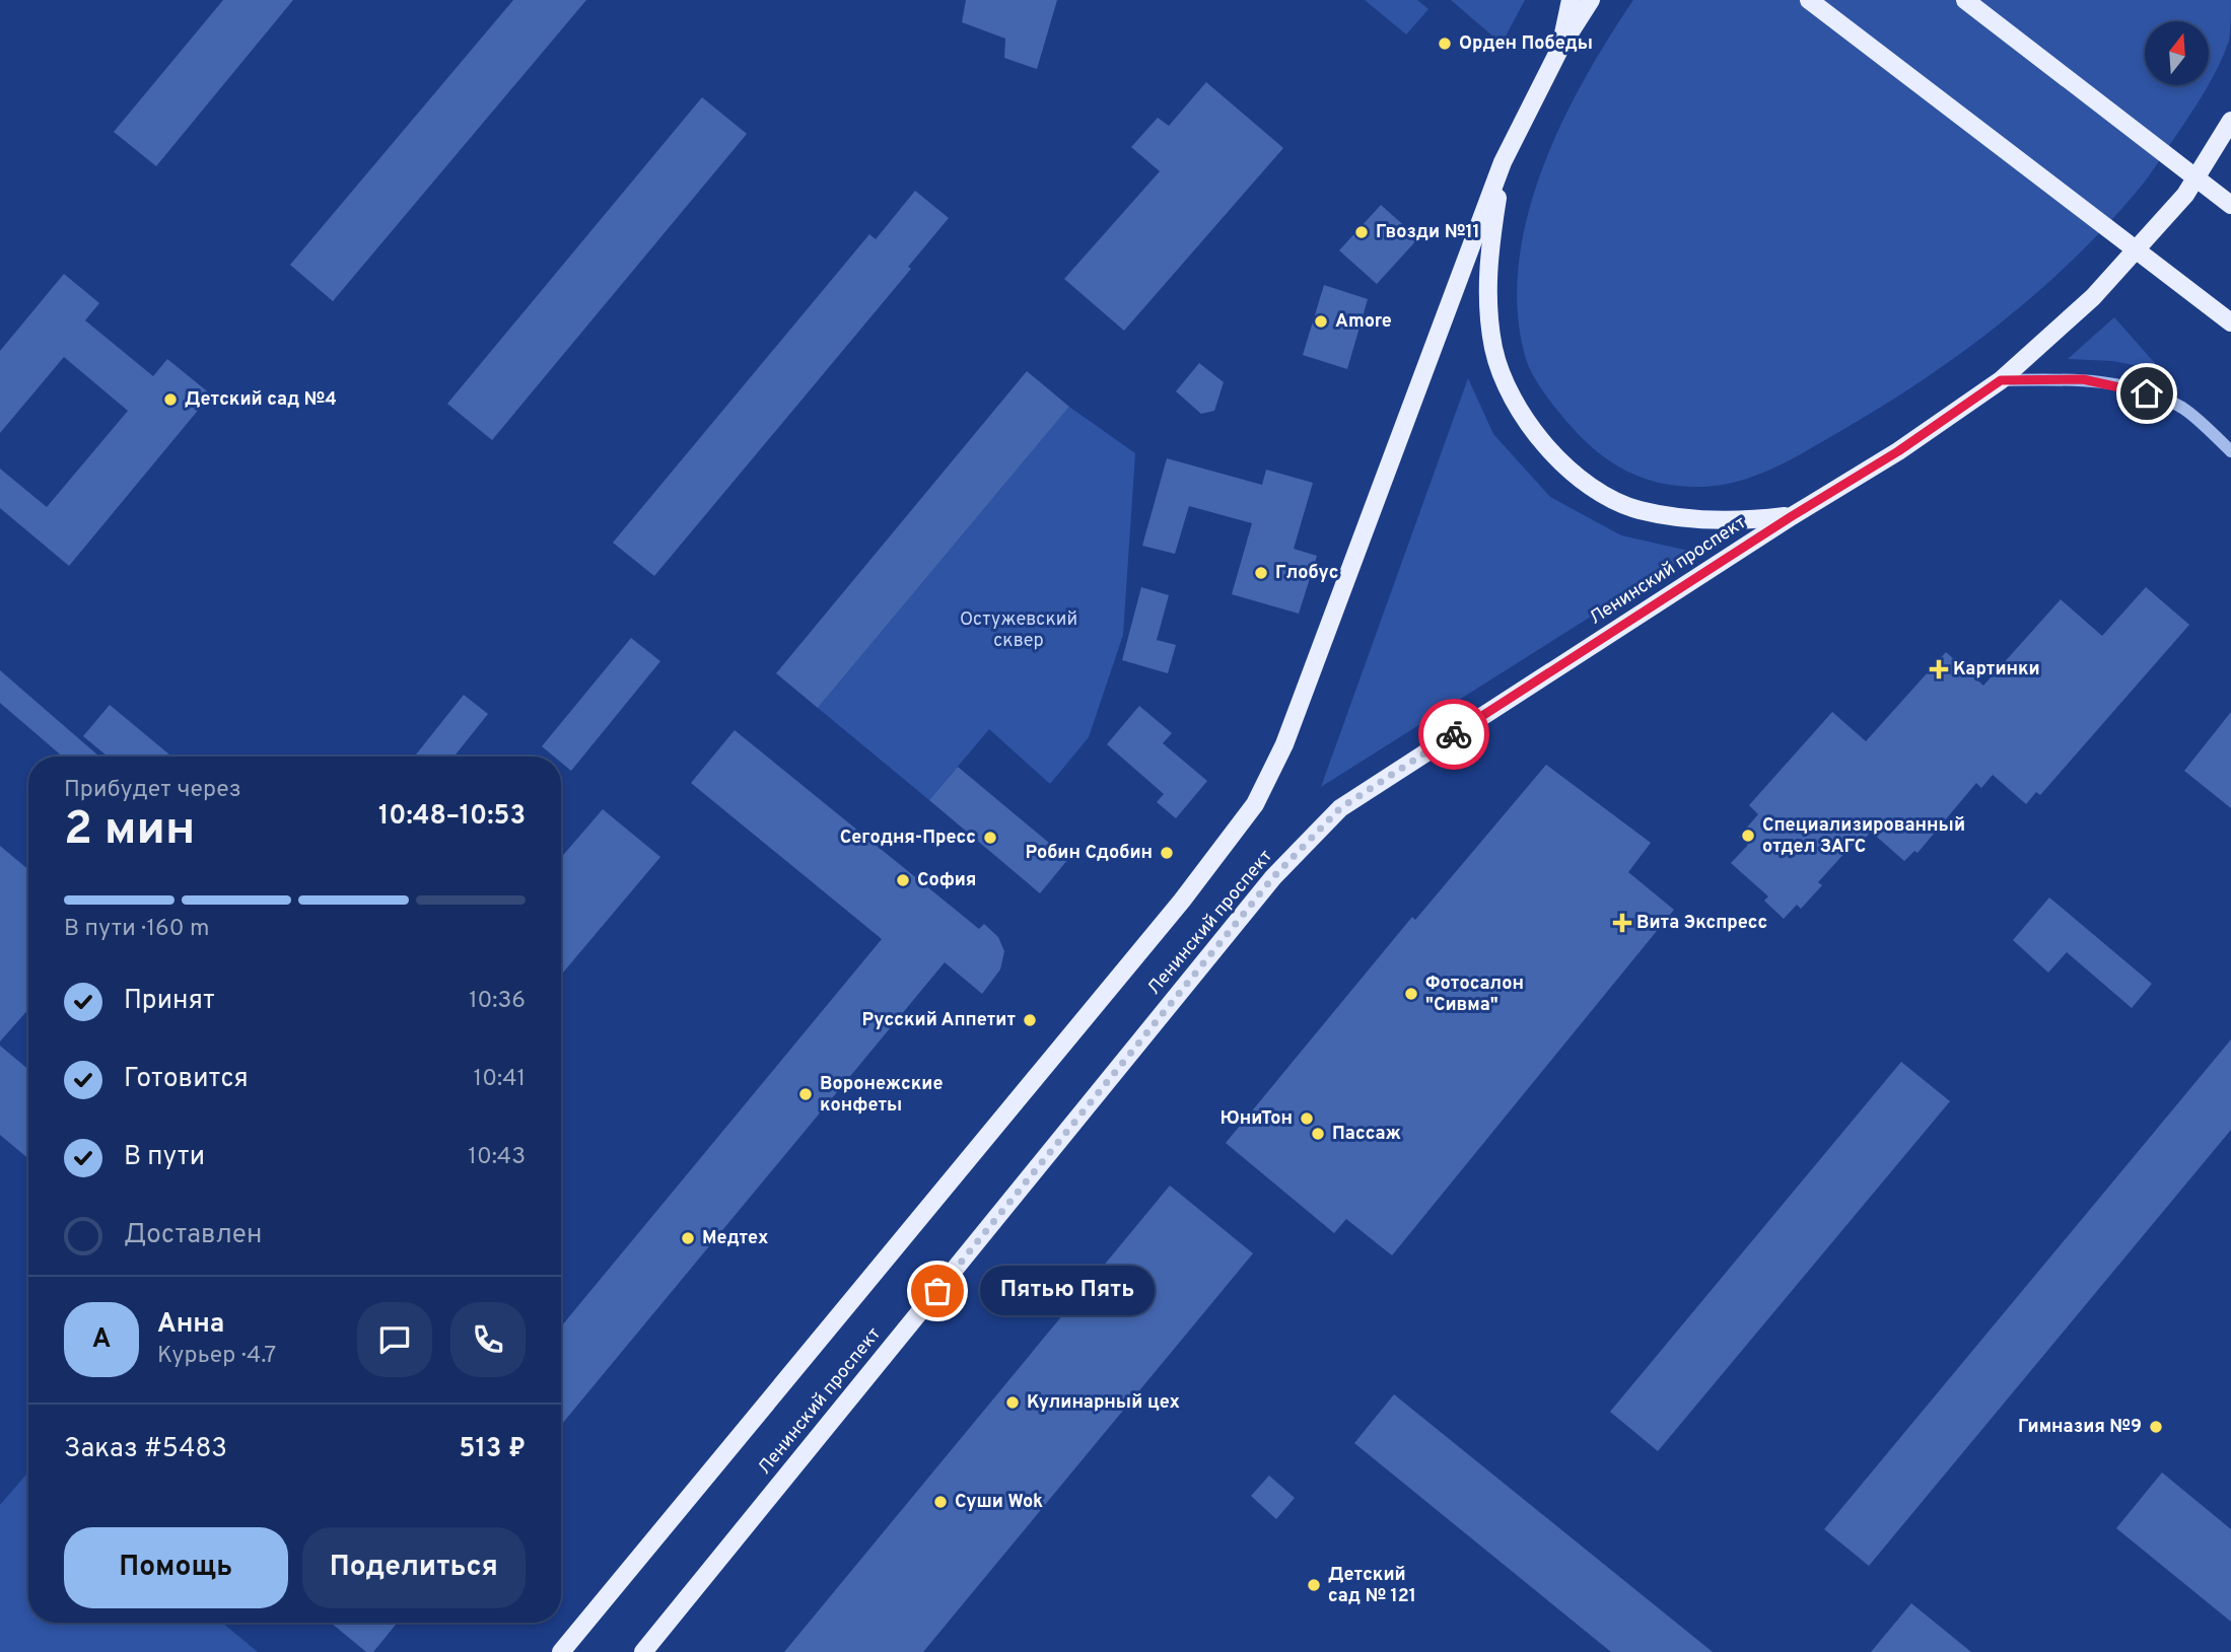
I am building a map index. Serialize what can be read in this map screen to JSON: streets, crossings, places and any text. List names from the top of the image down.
{
  "streets": {
    "main road": ["Ленинский проспект"]
  },
  "parks": ["Остужевский сквер"],
  "places": {
    "other": [
      "Орден Победы",
      "Гвозди №11",
      "Amore",
      "Детский сад №4",
      "Глобус",
      "Специализированный отдел ЗАГС",
      "Сегодня-Пресс",
      "Робин Сдобин",
      "София",
      "Фотосалон \"Сивма\"",
      "Русский Аппетит",
      "Воронежские конфеты",
      "ЮниТон",
      "Пассаж",
      "Медтех",
      "Пятью Пять",
      "Кулинарный цех",
      "Гимназия №9",
      "Суши Wok",
      "Детский сад № 121"
    ],
    "health": ["Картинки", "Вита Экспресс"]
  },
  "north": "top",
  "page": {
    "heading": ["2 мин", "Прибудет через", "10:48–10:53"],
    "panel": [
      "Анна",
      "Курьер · 4.7",
      "Заказ #5483",
      "513 ₽"
    ],
    "bar": "В пути · 160 m",
    "list": [
      ["Принят", "10:36"],
      ["Готовится", "10:41"],
      ["В пути", "10:43"],
      "Доставлен"
    ],
    "bubble": "Пятью Пять",
    "round": "А",
    "buttons": ["Помощь", "Поделиться"]
  }
}
